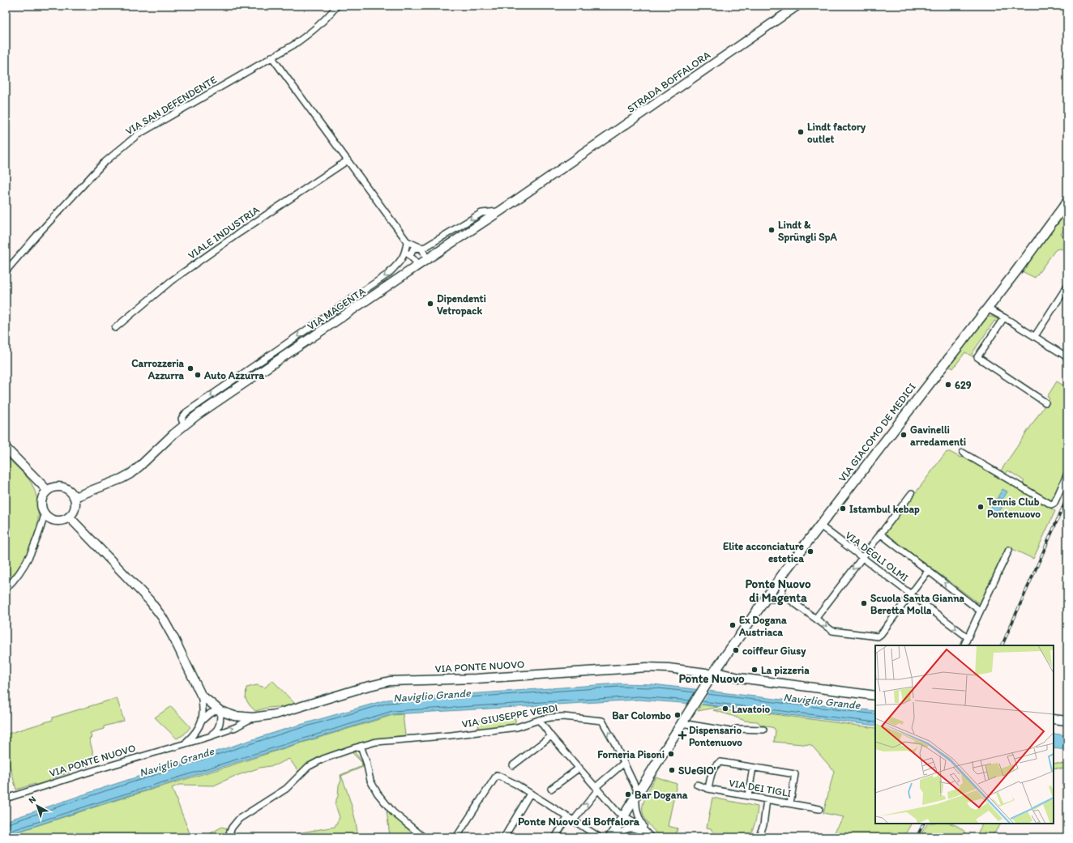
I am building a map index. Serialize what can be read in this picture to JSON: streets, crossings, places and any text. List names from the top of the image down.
{
  "streets": {
    "main road": ["VIA GIACOMO DE MEDICI"],
    "street": [
      "STRADA BOFFALORA",
      "VIA SAN DEFENDENTE",
      "VIALE INDUSTRIA",
      "VIA MAGENTA",
      "VIA DEGLI OLMI",
      "VIA PONTE NUOVO",
      "VIA GIUSEPPE VERDI",
      "VIA DEI TIGLI"
    ]
  },
  "crossings": [
    ["STRADA BOFFALORA", "VIA MAGENTA"],
    ["VIA GIACOMO DE MEDICI", "VIA DEGLI OLMI"],
    ["VIA GIACOMO DE MEDICI", "VIA PONTE NUOVO"],
    ["VIA GIACOMO DE MEDICI", "VIA GIUSEPPE VERDI"]
  ],
  "districts": ["Ponte Nuovo di Magenta", "Ponte Nuovo", "Ponte Nuovo di Boffalora"],
  "water": ["Naviglio Grande"],
  "places": {
    "other": [
      "Lindt factory outlet",
      "Lindt & Sprüngli SpA",
      "Dipendenti Vetropack",
      "Carrozzeria Azzurra",
      "Auto Azzurra",
      "629",
      "Gavinelli arredamenti",
      "Tennis Club Pontenuovo",
      "Istambul kebap",
      "Elite acconciature estetica",
      "Scuola Santa Gianna Beretta Molla",
      "Ex Dogana Austriaca",
      "coiffeur Giusy",
      "La pizzeria",
      "Lavatoio",
      "Bar Colombo",
      "Forneria Pisoni",
      "SUeGIO'",
      "Bar Dogana"
    ],
    "health": ["Dispensario Pontenuovo"]
  },
  "north": "top left"
}
